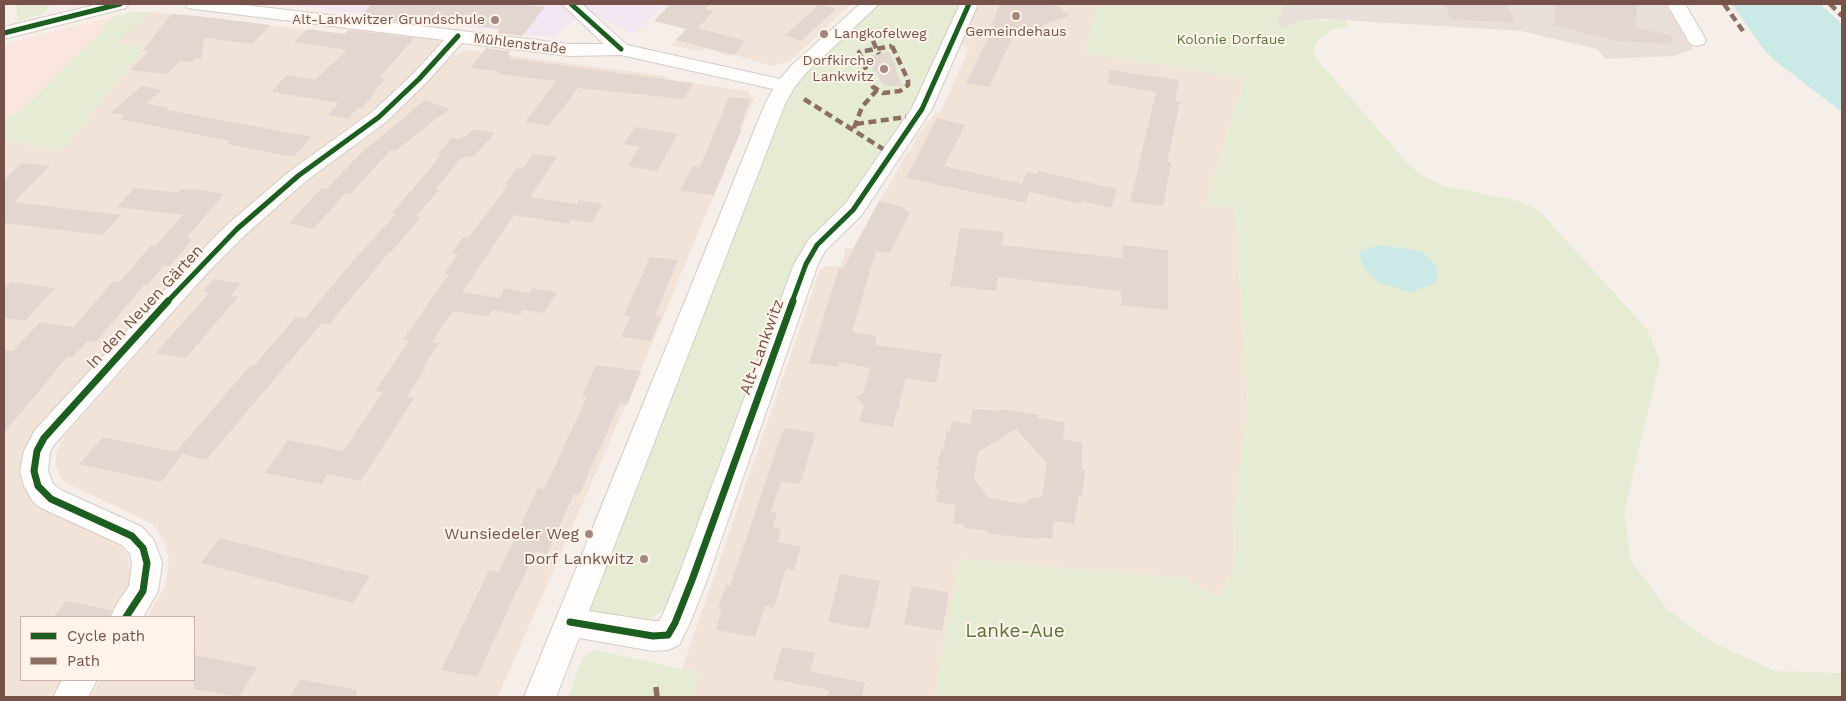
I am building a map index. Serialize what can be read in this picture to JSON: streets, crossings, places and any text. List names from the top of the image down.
{
  "streets": {
    "street": ["Mühlenstraße", "In den Neuen Gärten", "Alt-Lankwitz"]
  },
  "crossings": [
    ["Mühlenstraße", "In den Neuen Gärten"]
  ],
  "parks": ["Kolonie Dorfaue", "Lanke-Aue"],
  "places": [
    "Gemeindehaus",
    "Alt-Lankwitzer Grundschule",
    "Langkofelweg",
    "Dorfkirche Lankwitz",
    "Wunsiedeler Weg",
    "Dorf Lankwitz"
  ],
  "legend": ["Cycle path", "Path"]
}
